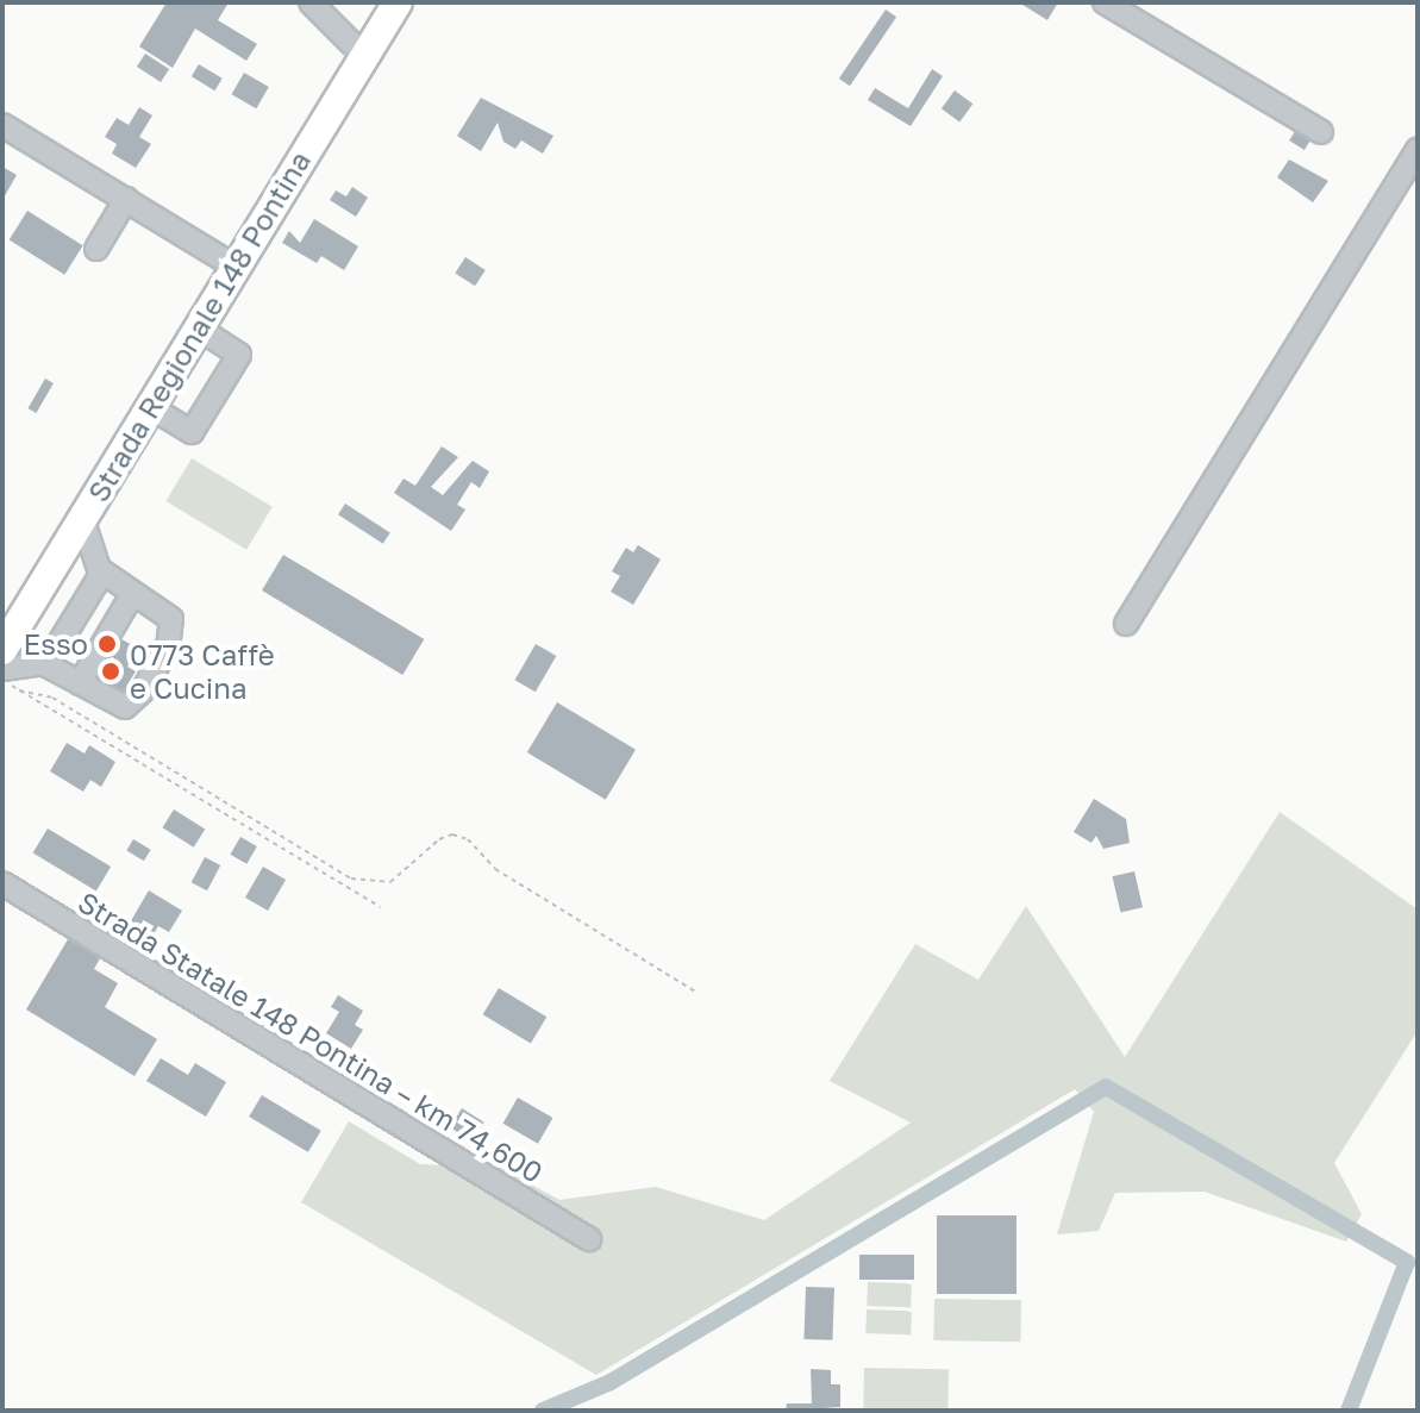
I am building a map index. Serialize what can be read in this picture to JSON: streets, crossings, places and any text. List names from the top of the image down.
{
  "streets": {
    "main road": ["Strada Regionale 148 Pontina"],
    "street": ["Strada Statale 148 Pontina – km 74,600"]
  },
  "places": ["Esso", "0773 Caffè e Cucina"]
}
